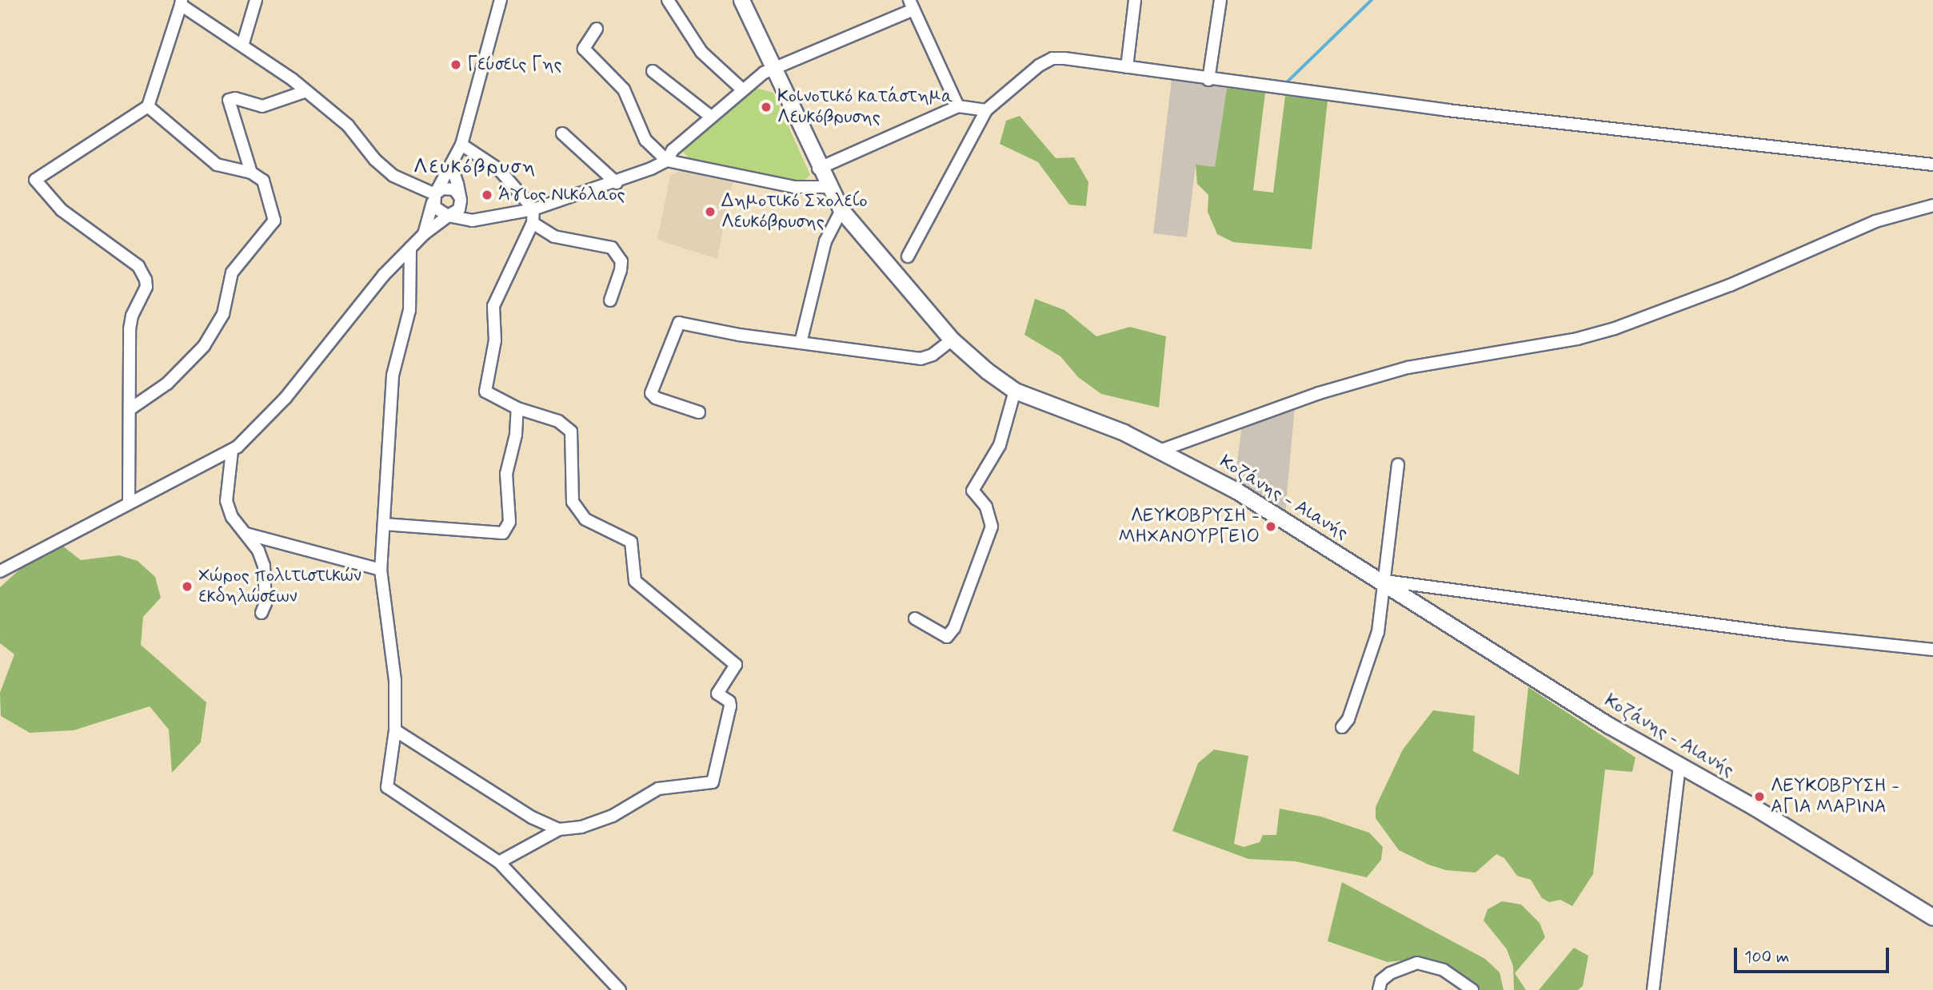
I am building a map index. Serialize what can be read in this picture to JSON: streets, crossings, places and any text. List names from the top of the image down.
{
  "streets": {
    "main road": ["Κοζάνης - Αιανής"]
  },
  "districts": ["Λευκόβρυση"],
  "places": [
    "Γεύσεις Γης",
    "Κοινοτικό κατάστημα Λευκόβρυσης",
    "Άγιος Νικόλαος",
    "Δημοτικό Σχολείο Λευκόβρυσης",
    "ΛΕΥΚΟΒΡΥΣΗ - ΜΗΧΑΝΟΥΡΓΕΙΟ",
    "Χώρος πολιτιστικών εκδηλώσεων",
    "ΛΕΥΚΟΒΡΥΣΗ - ΑΓΙΑ ΜΑΡΙΝΑ"
  ],
  "scale_bar": "100 m"
}
